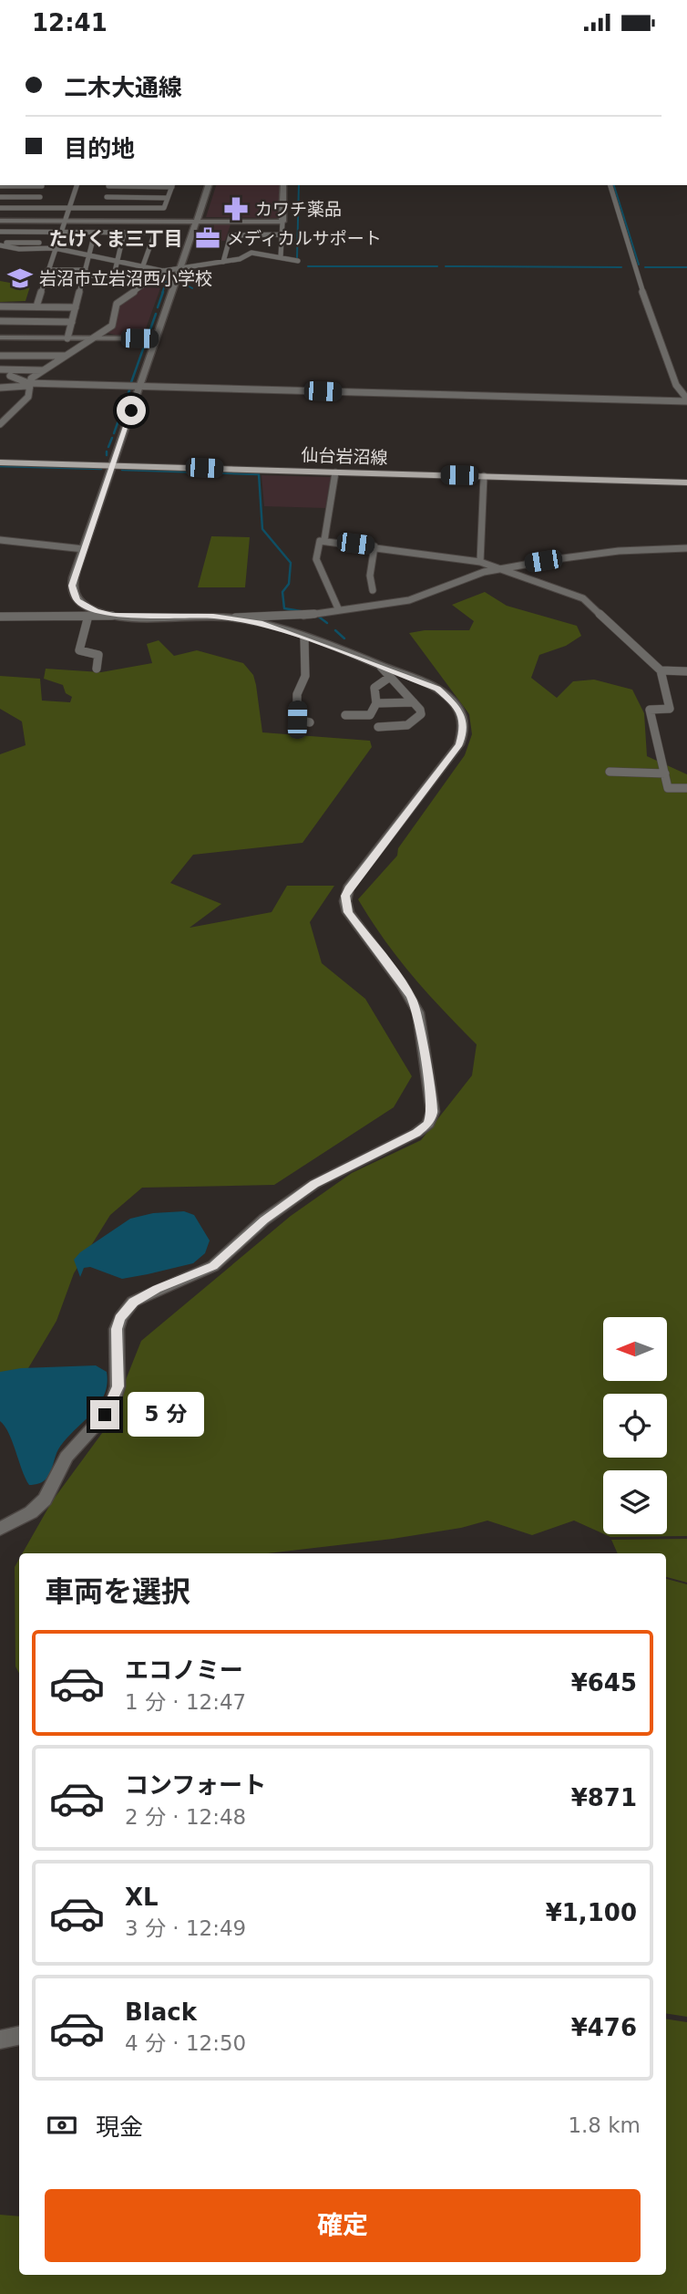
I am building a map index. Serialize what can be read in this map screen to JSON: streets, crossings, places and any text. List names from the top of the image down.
{
  "streets": {
    "main road": ["仙台岩沼線"]
  },
  "districts": ["たけくま三丁目"],
  "places": {
    "pharmacy": ["カワチ薬品"],
    "office": ["メディカルサポート"],
    "school or university": ["岩沼市立岩沼西小学校"]
  },
  "north": "left",
  "page": {
    "status": "12:41",
    "banner": ["二木大通線", "目的地"],
    "bubble": "5 分",
    "heading": "車両を選択",
    "list": [
      {
        "name": "エコノミー",
        "note": "1 分 · 12:47",
        "value": "¥645"
      },
      {
        "name": "コンフォート",
        "note": "2 分 · 12:48",
        "value": "¥871"
      },
      {
        "name": "XL",
        "note": "3 分 · 12:49",
        "value": "¥1,100"
      },
      {
        "name": "Black",
        "note": "4 分 · 12:50",
        "value": "¥476"
      }
    ],
    "pay": ["現金", "1.8 km"],
    "buttons": "確定"
  }
}
